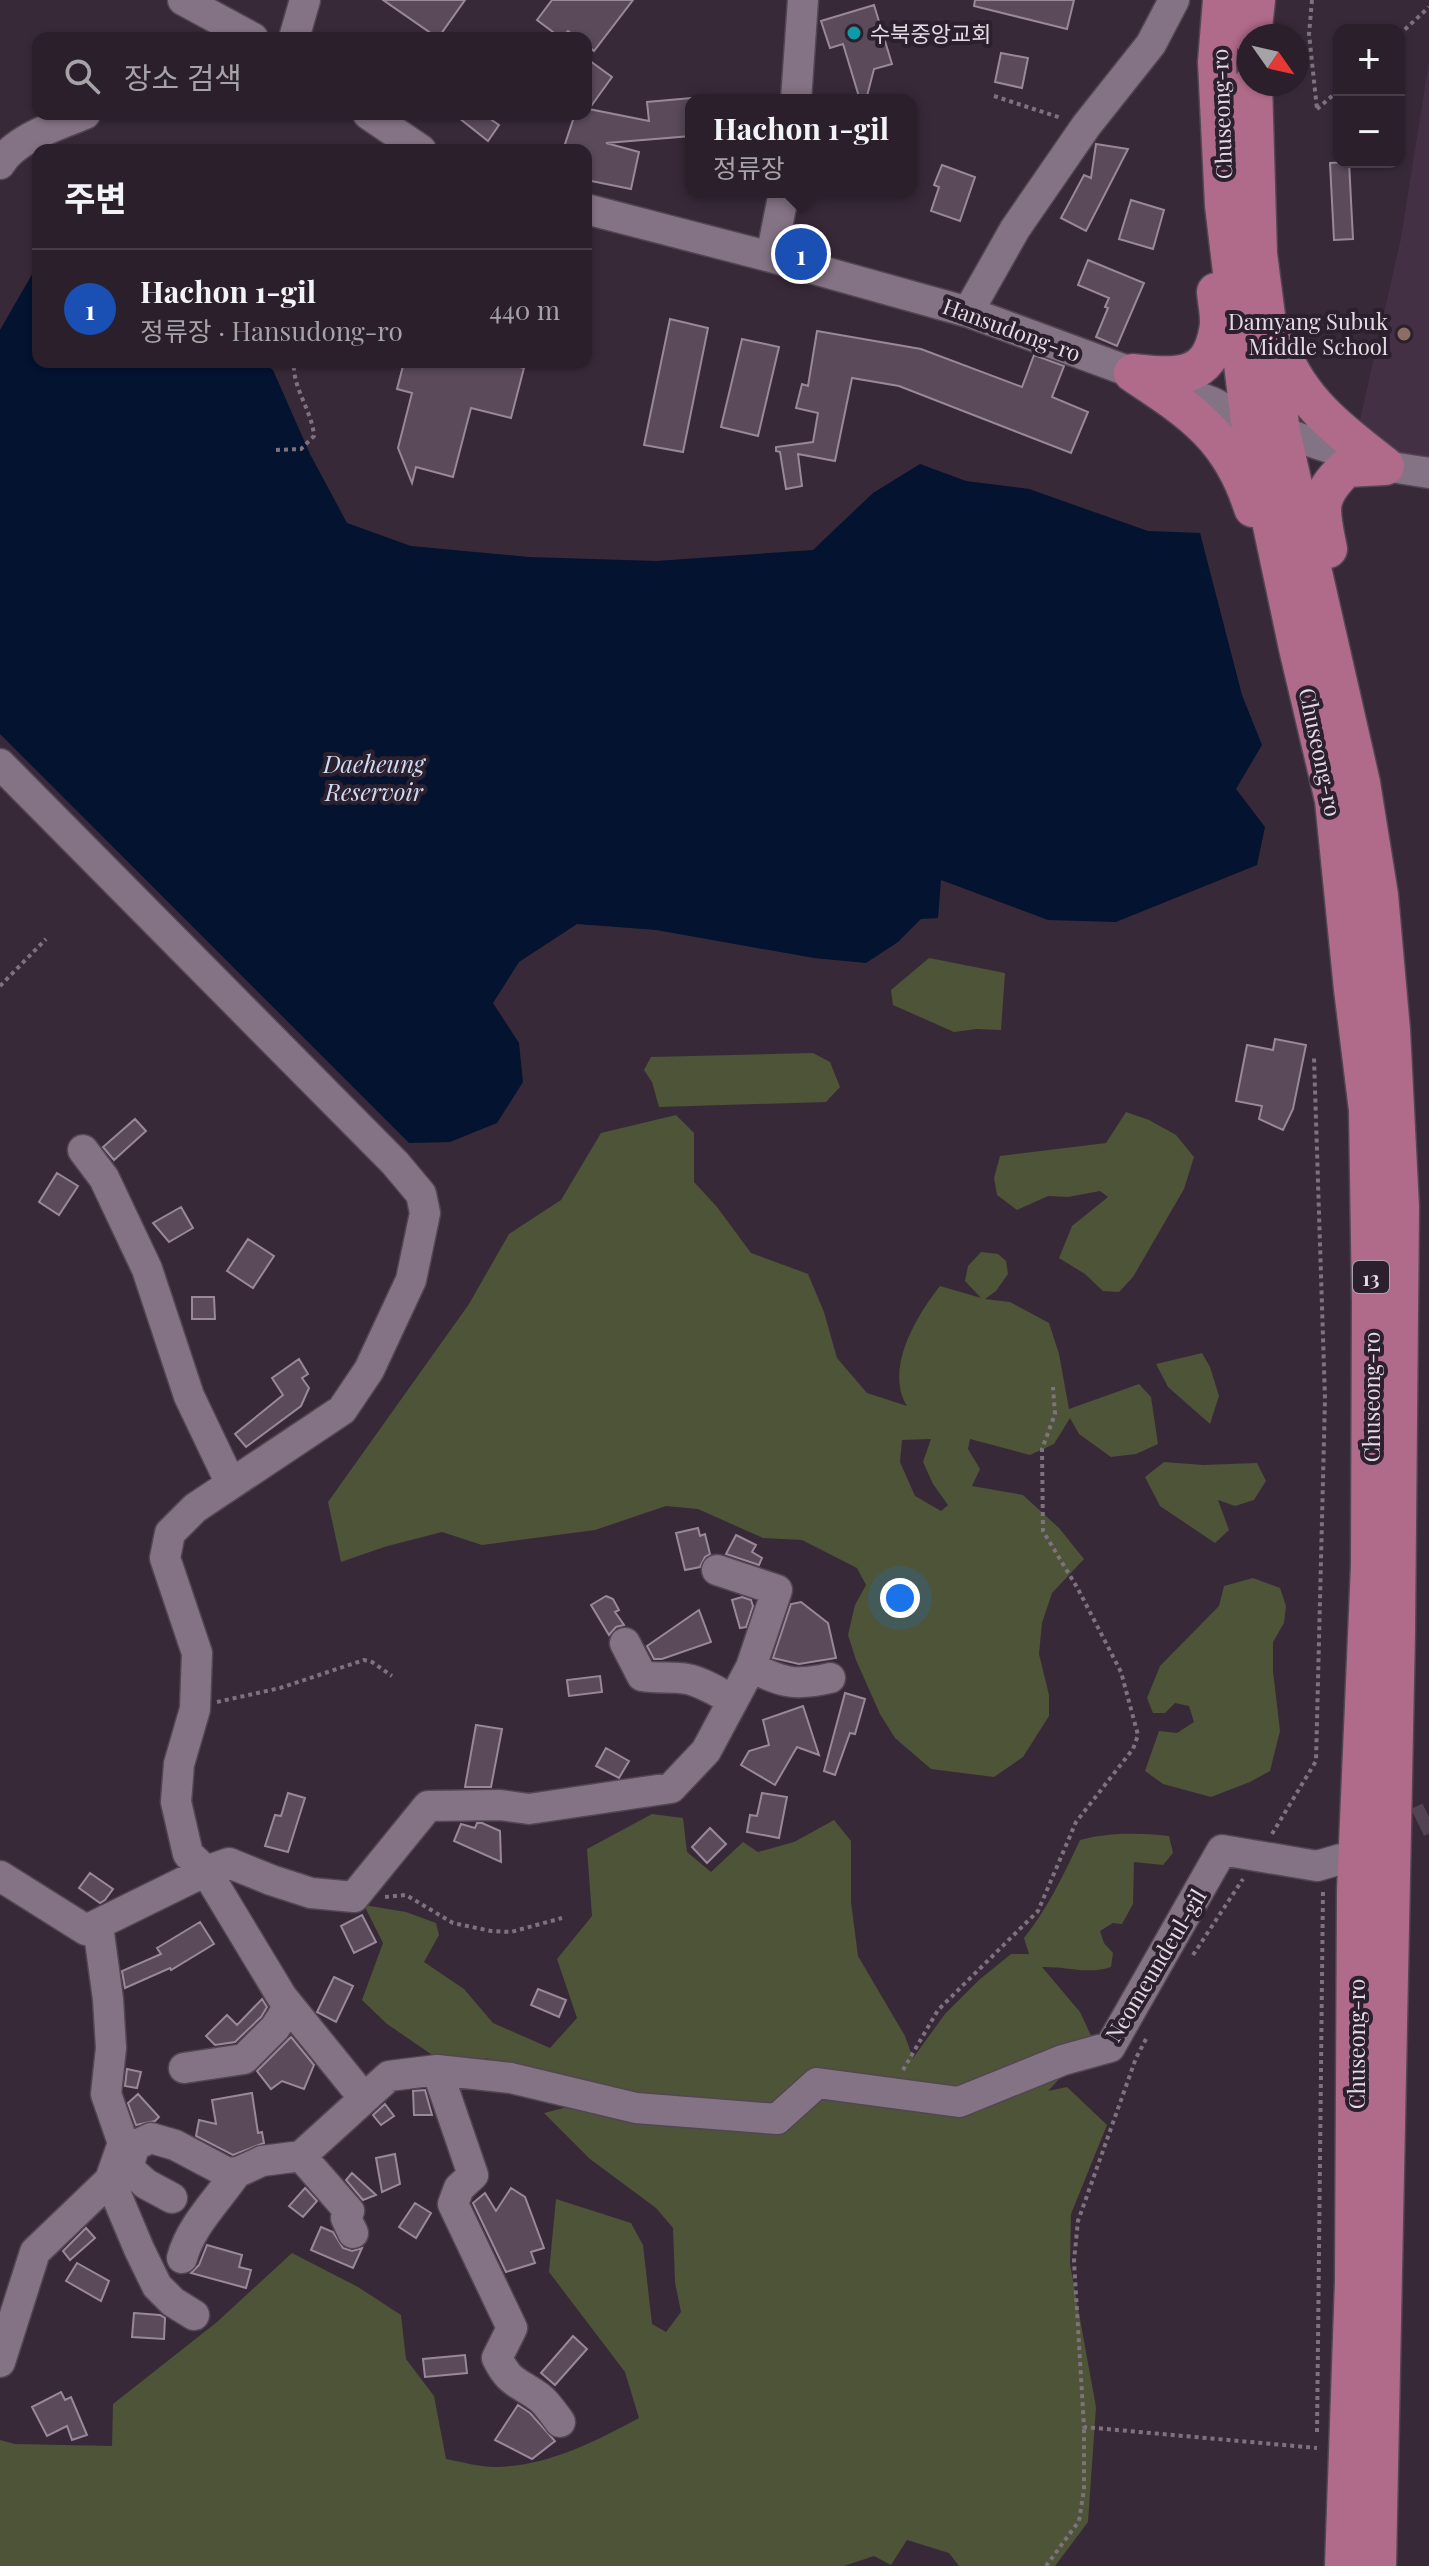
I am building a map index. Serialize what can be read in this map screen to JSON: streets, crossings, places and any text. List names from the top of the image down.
{
  "streets": {
    "main road": ["Chuseong-ro", "13"],
    "street": ["Hansudong-ro", "Neomeundeul-gil"]
  },
  "crossings": [
    ["Chuseong-ro", "Hansudong-ro"]
  ],
  "water": ["Daeheung Reservoir"],
  "places": ["수북중앙교회", "Damyang Subuk Middle School"],
  "north": "bottom right",
  "page": {
    "map_buttons": ["+", "−"],
    "search": "장소 검색",
    "popup": ["Hachon 1-gil", "정류장"],
    "heading": "주변",
    "pins": "1",
    "list": [
      {
        "mark": "1",
        "name": "Hachon 1-gil",
        "note": "정류장 · Hansudong-ro",
        "value": "440 m"
      }
    ]
  }
}
